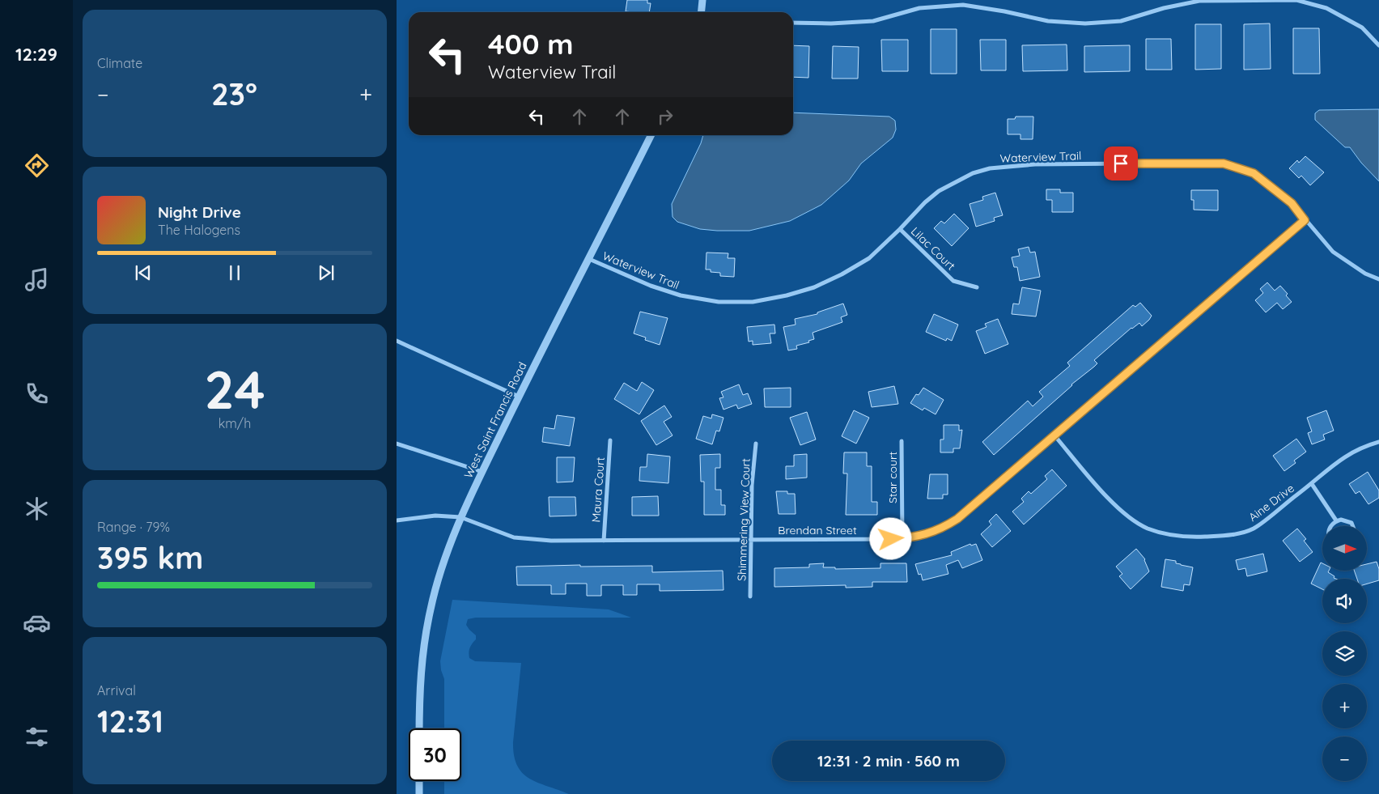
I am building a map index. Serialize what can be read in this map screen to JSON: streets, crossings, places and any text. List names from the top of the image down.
{
  "streets": {
    "street": [
      "Waterview Trail",
      "Lilac Court",
      "West Saint Francis Road",
      "Star court",
      "Maura Court",
      "Aine Drive",
      "Shimmering View Court",
      "Brendan Street"
    ]
  },
  "crossings": [
    ["Waterview Trail", "Lilac Court"],
    ["Waterview Trail", "West Saint Francis Road"],
    ["Waterview Trail", "Brendan Street"],
    ["West Saint Francis Road", "Brendan Street"],
    ["Star court", "Brendan Street"],
    ["Maura Court", "Brendan Street"],
    ["Aine Drive", "Brendan Street"],
    ["Shimmering View Court", "Brendan Street"]
  ],
  "north": "right",
  "page": {
    "tabs": "12:29",
    "tile": [
      "Climate",
      ["24", "km/h"],
      ["Range · 79%", "395 km"],
      ["Arrival", "12:31"]
    ],
    "turn": ["400 m", "Waterview Trail"],
    "heat": ["−", "23°", "+"],
    "song": ["Night Drive", "The Halogens"],
    "map_buttons": ["+", "−"],
    "limit": "30",
    "trip": "12:31 · 2 min · 560 m"
  }
}
